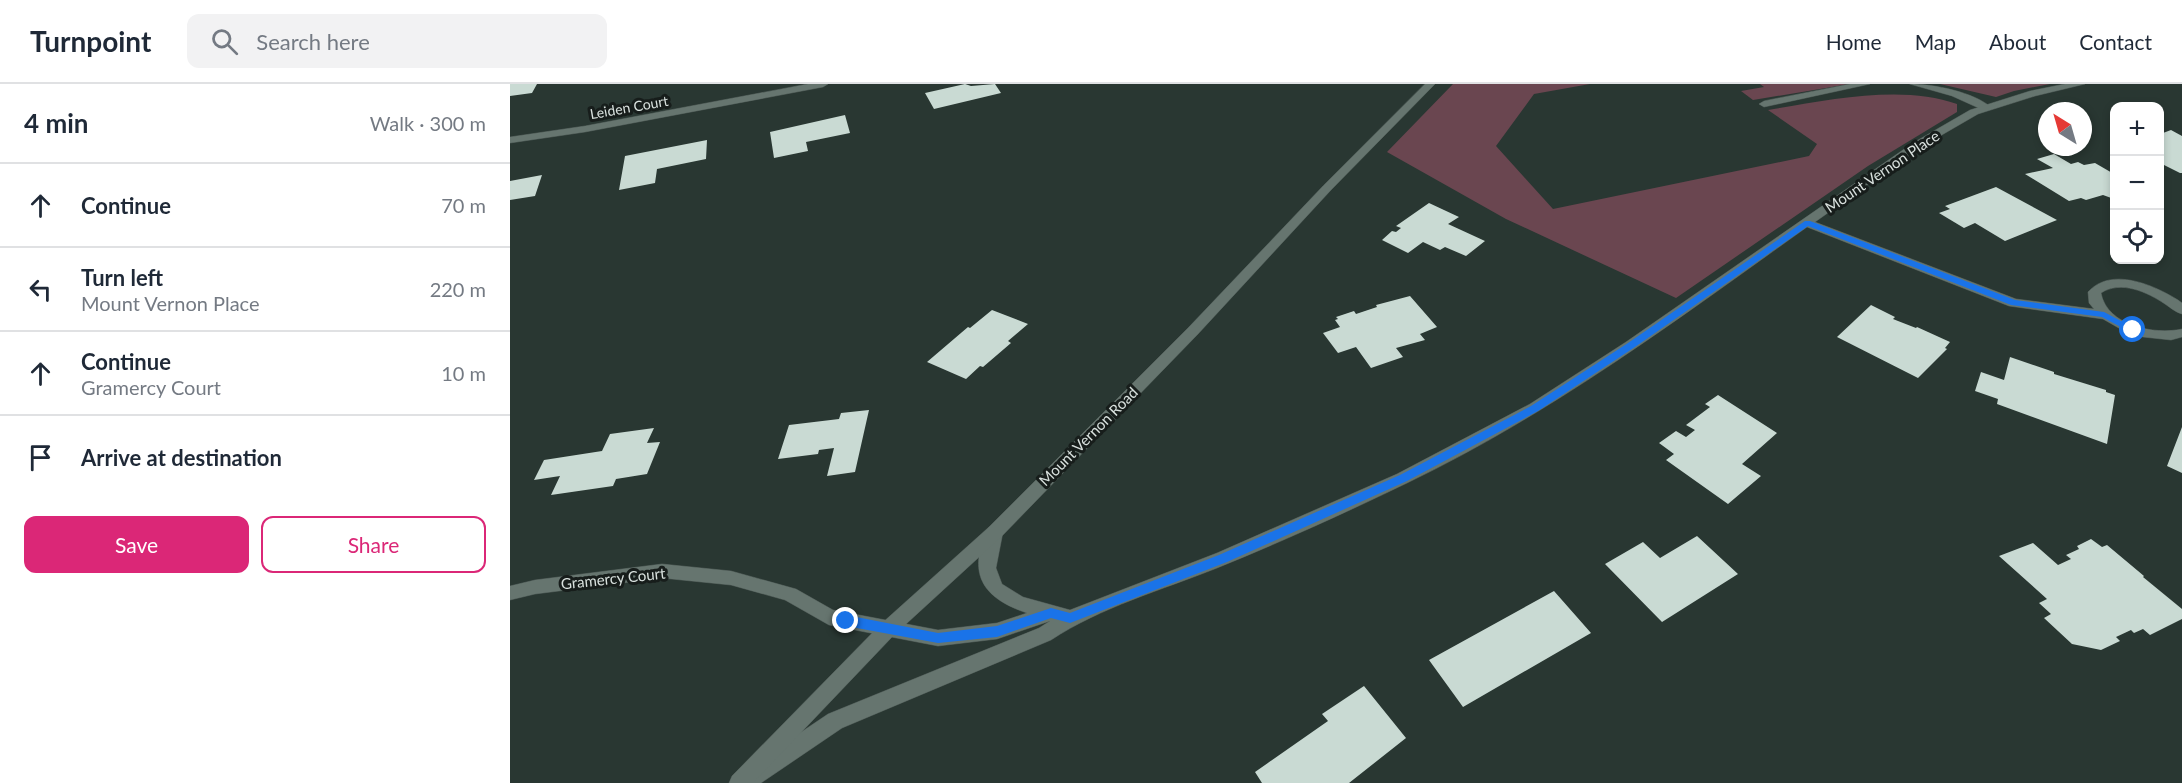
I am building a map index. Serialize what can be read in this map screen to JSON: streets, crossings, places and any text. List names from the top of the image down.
{
  "streets": {
    "street": [
      "Leiden Court",
      "Mount Vernon Place",
      "Mount Vernon Road",
      "Gramercy Court"
    ]
  },
  "crossings": [
    ["Mount Vernon Place", "Mount Vernon Road"],
    ["Mount Vernon Road", "Gramercy Court"]
  ],
  "north": "top left",
  "page": {
    "header": "Turnpoint",
    "search": "Search here",
    "nav": [
      "Home",
      "Map",
      "About",
      "Contact"
    ],
    "heading": ["4 min", "Walk · 300 m"],
    "map_buttons": ["+", "−"],
    "list": [
      ["Continue", "70 m"],
      ["Turn left", "Mount Vernon Place", "220 m"],
      ["Continue", "Gramercy Court", "10 m"],
      "Arrive at destination"
    ],
    "buttons": ["Save", "Share"]
  }
}
